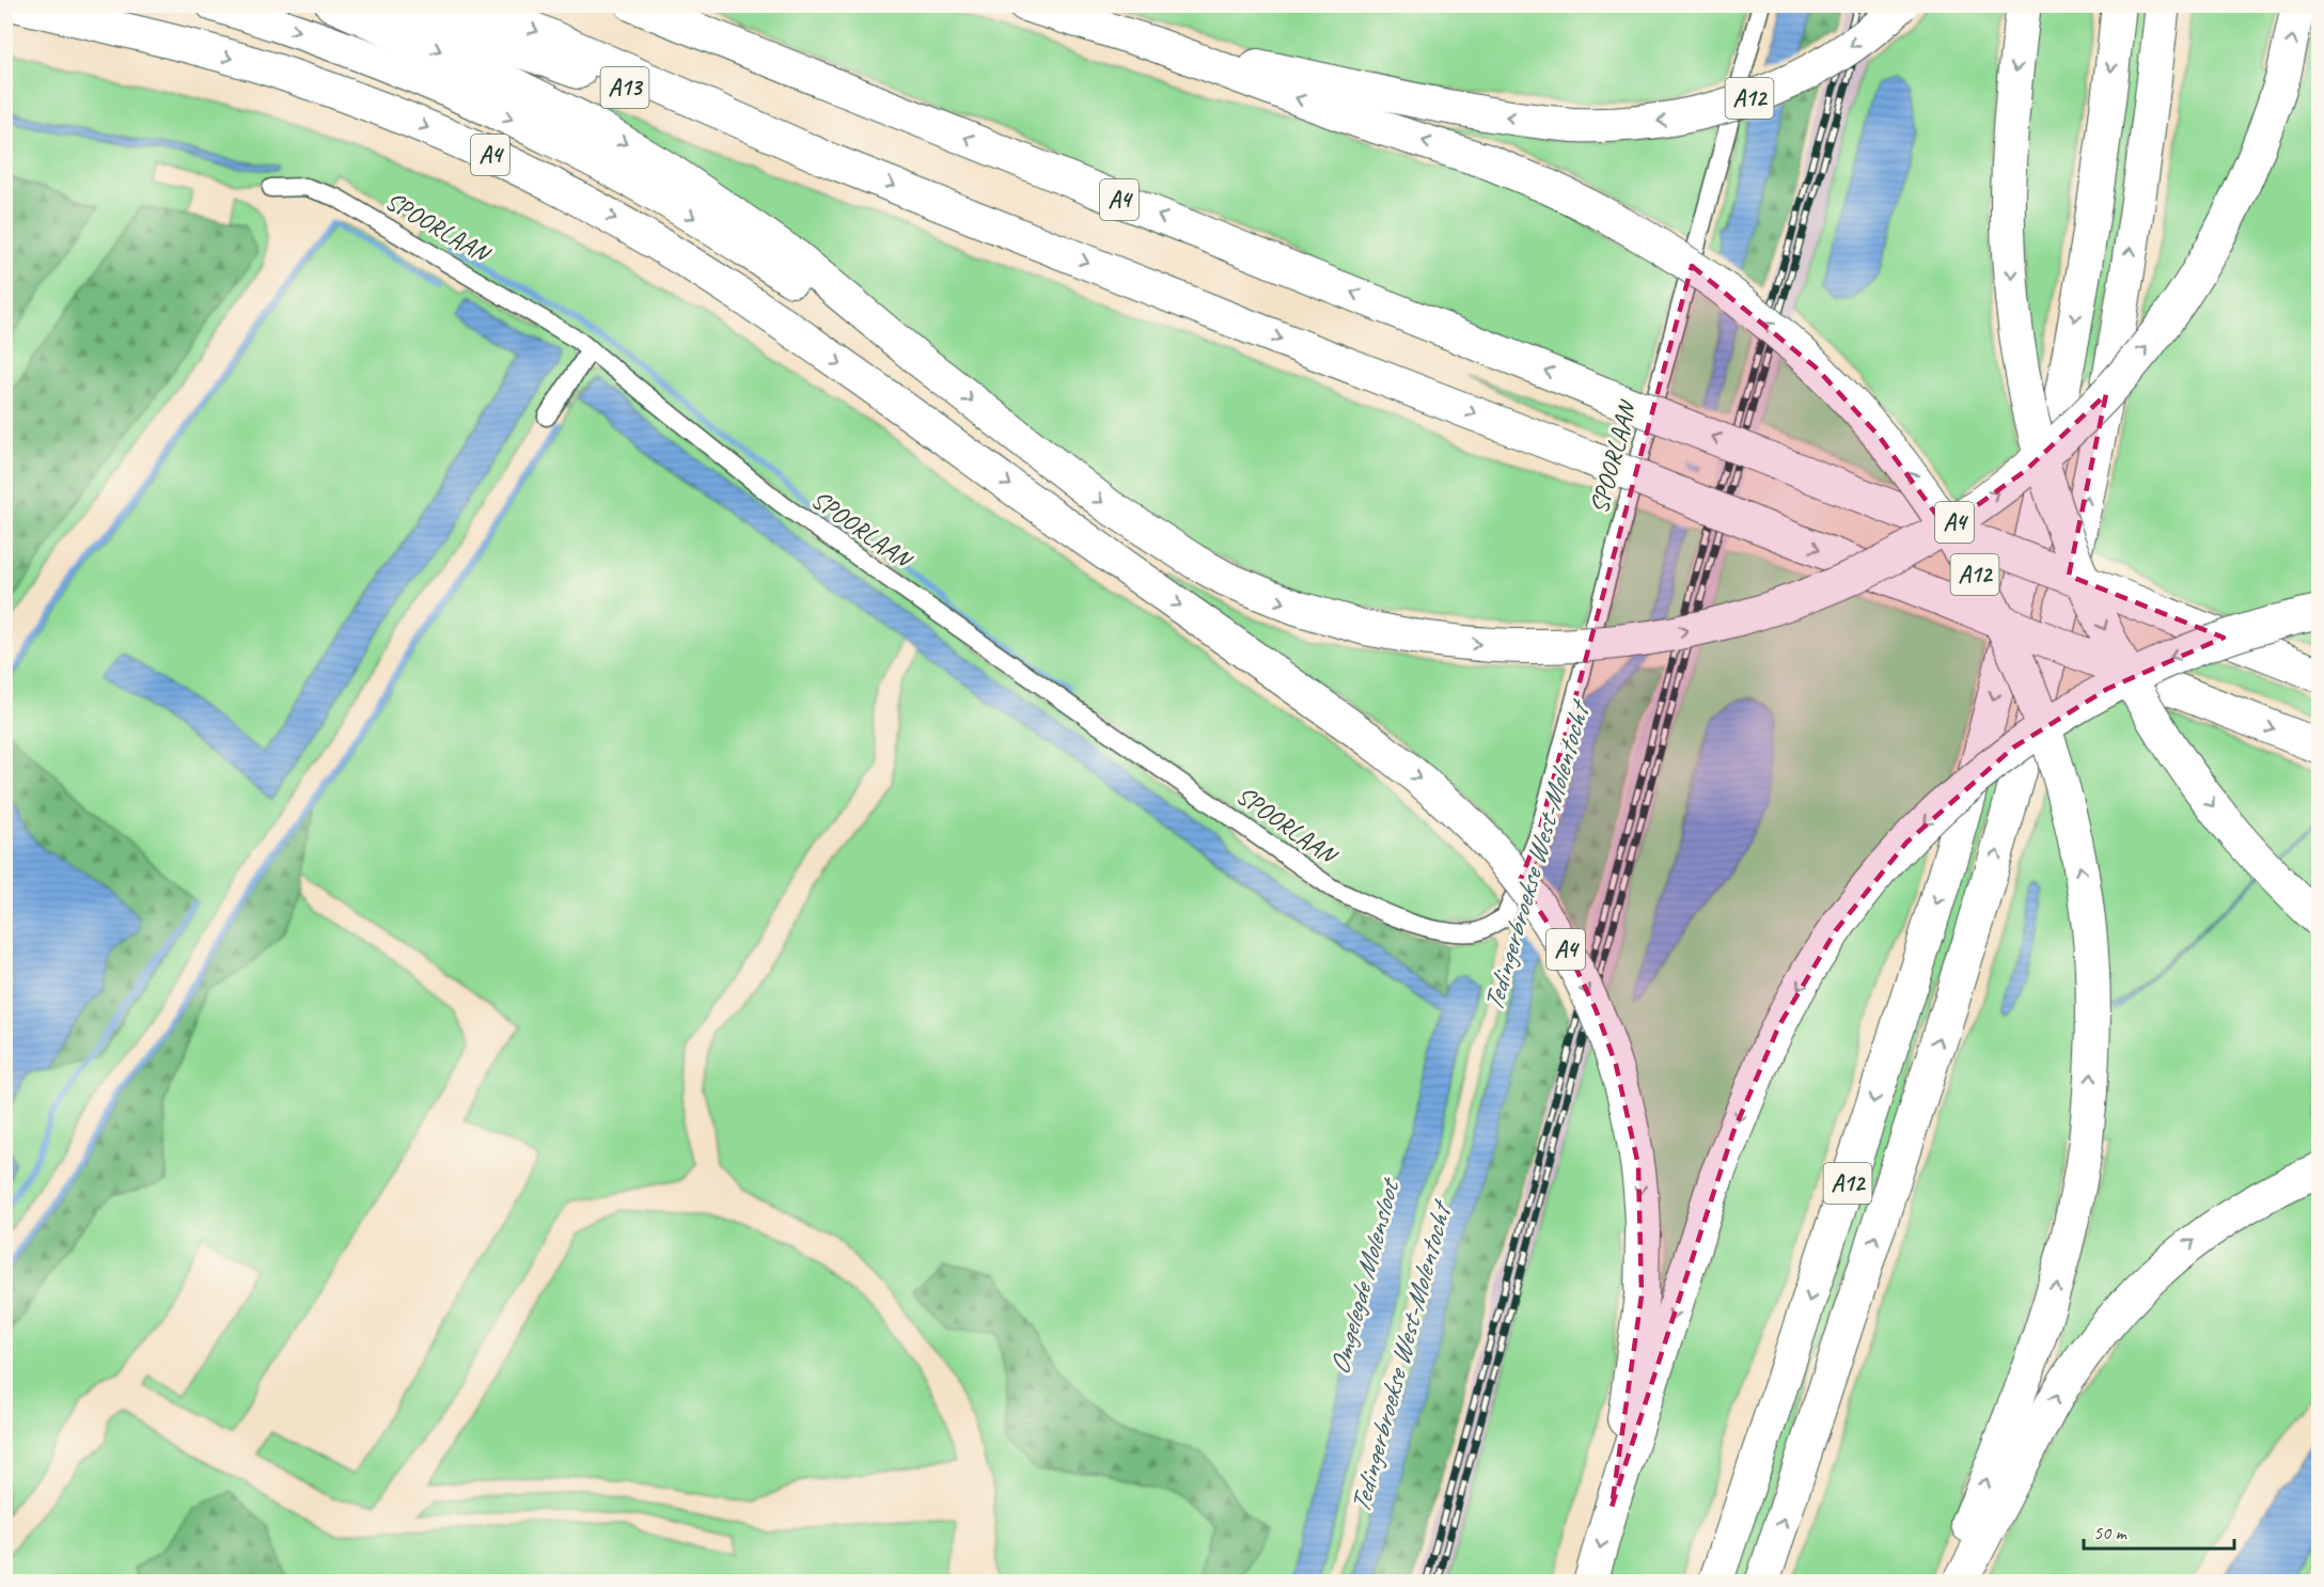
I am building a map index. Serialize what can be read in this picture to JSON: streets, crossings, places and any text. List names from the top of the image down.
{
  "streets": {
    "highway": ["A13", "A12", "A4"],
    "street": ["SPOORLAAN"]
  },
  "water": ["Tedingerbroekse West-Molentocht", "Omgelegde Molensloot"],
  "scale_bar": "50 m"
}
